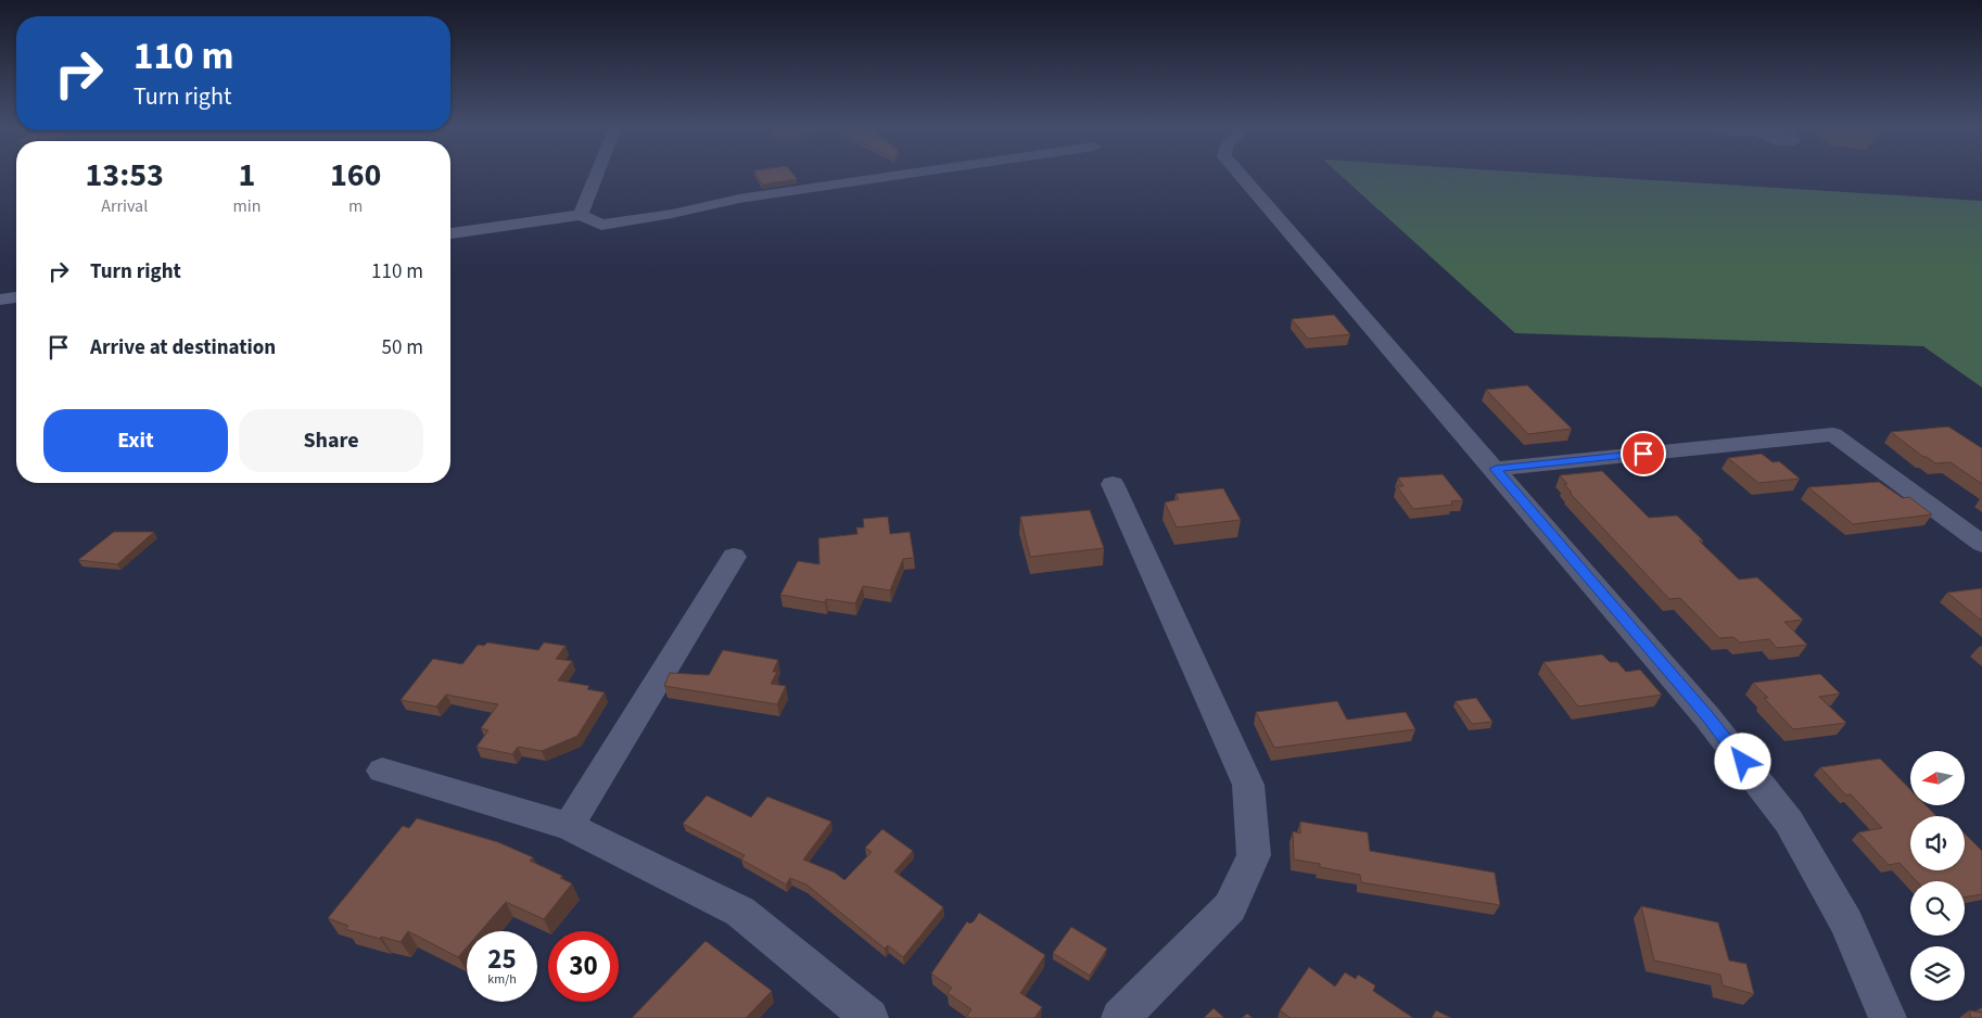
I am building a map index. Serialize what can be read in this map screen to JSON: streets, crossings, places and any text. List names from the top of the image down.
{
  "north": "left",
  "page": {
    "turn": ["110 m", "Turn right"],
    "eta": [
      "13:53",
      "Arrival",
      "1",
      "min",
      "160",
      "m"
    ],
    "list": [
      {
        "name": "Turn right",
        "value": "110 m"
      },
      {
        "name": "Arrive at destination",
        "value": "50 m"
      }
    ],
    "buttons": ["Exit", "Share"],
    "speed": "25 km/h",
    "limit": "30"
  }
}
